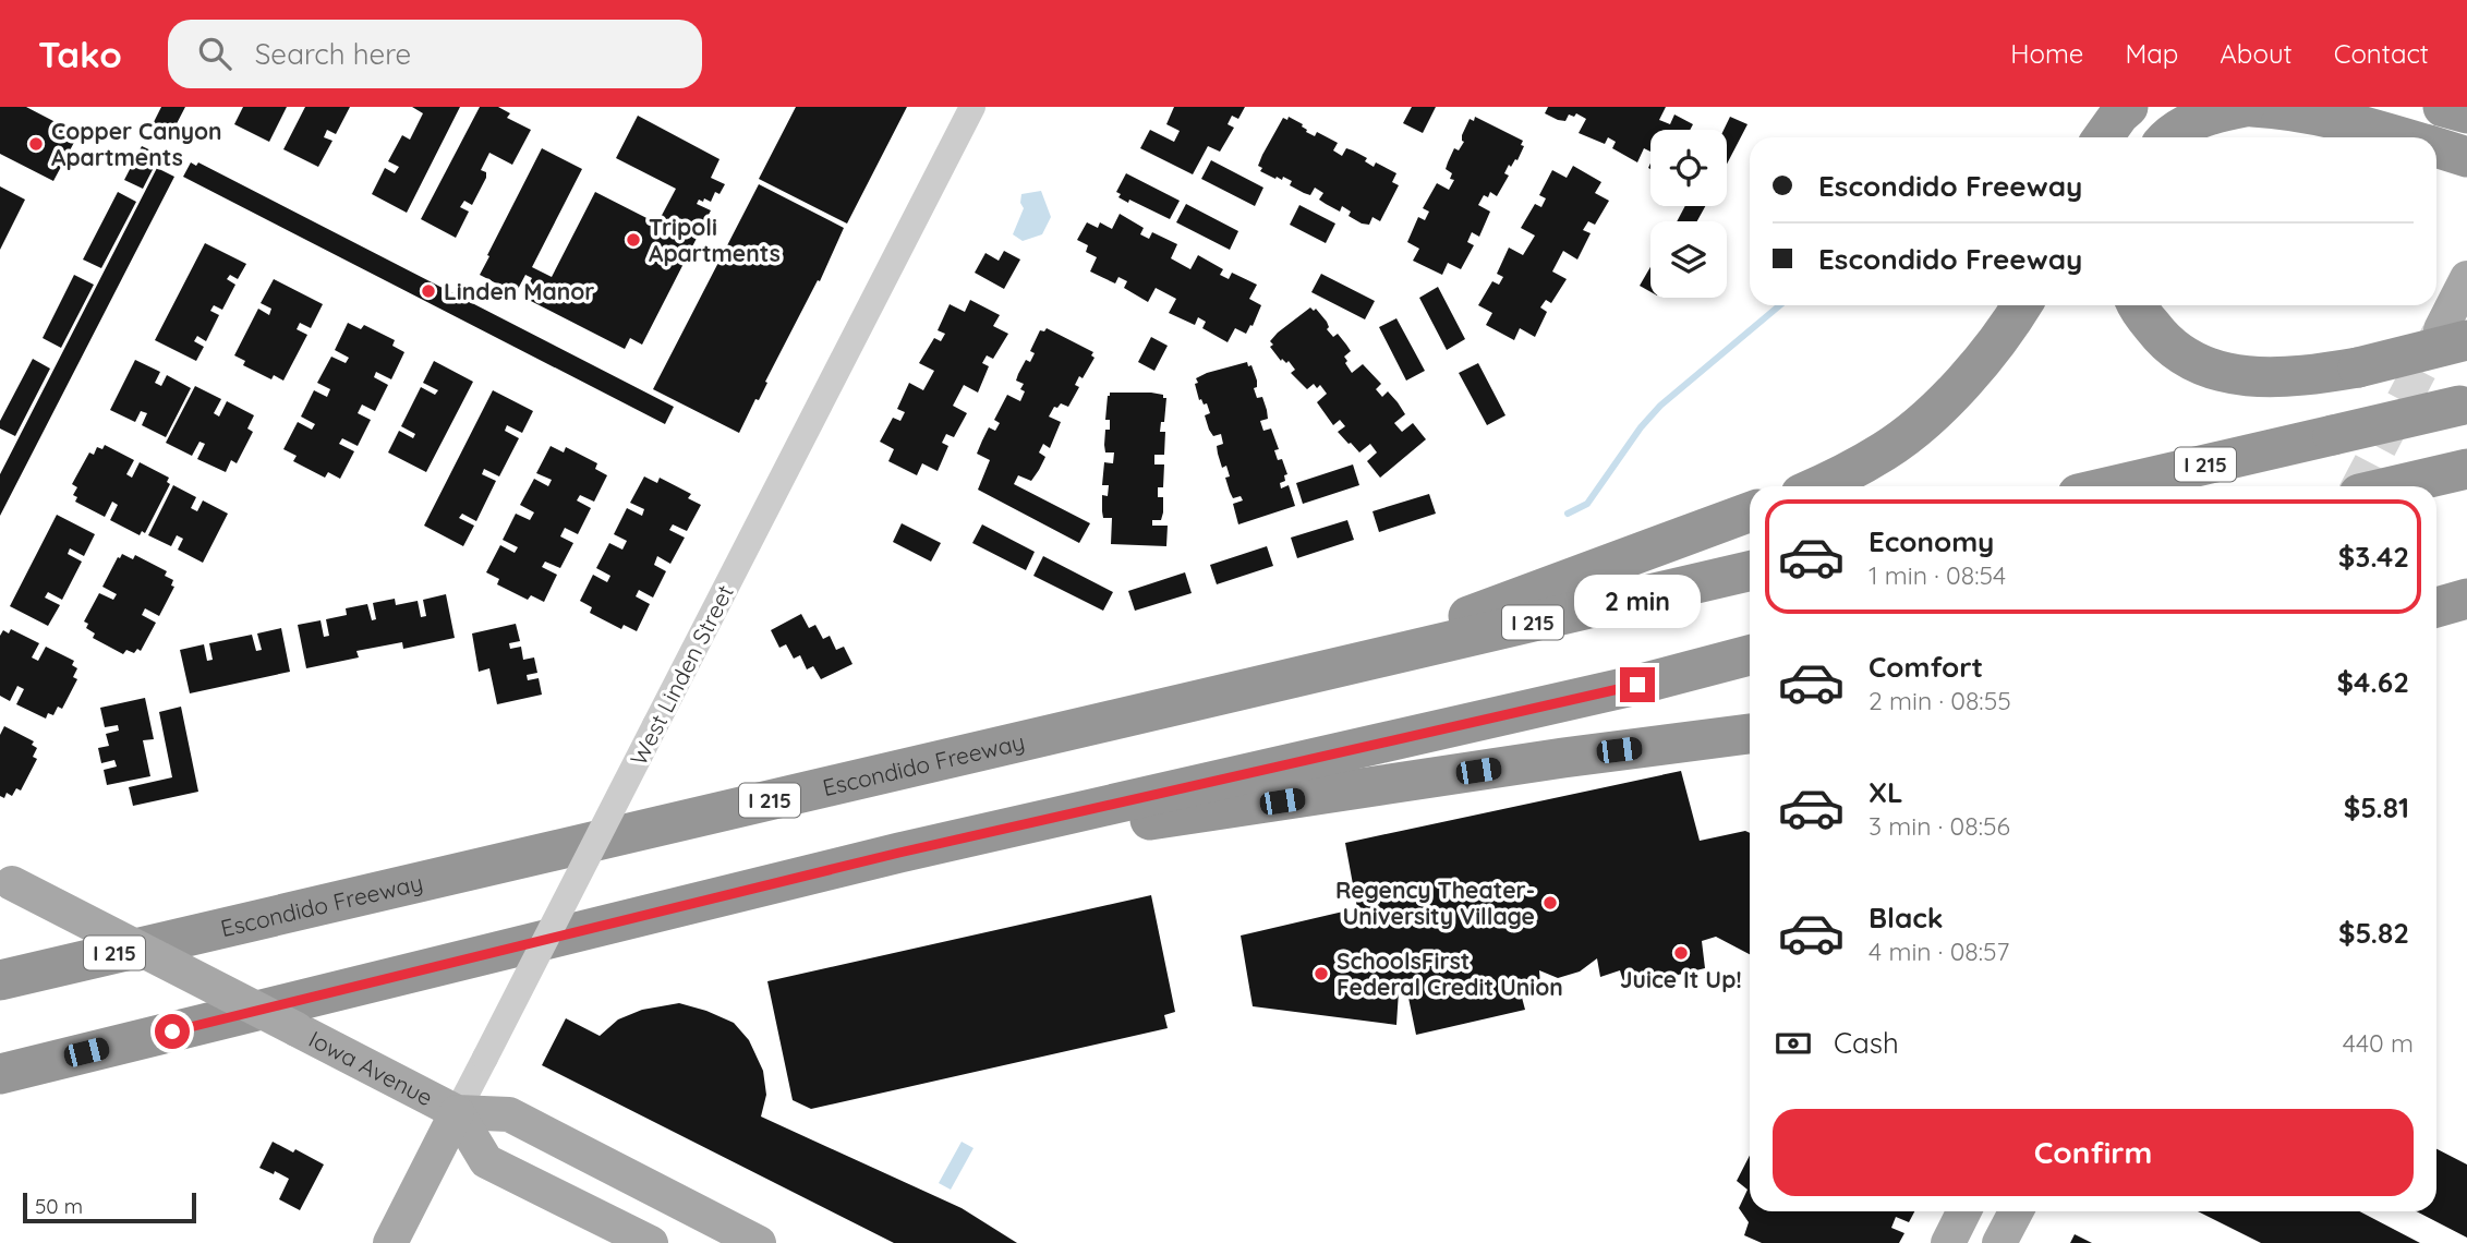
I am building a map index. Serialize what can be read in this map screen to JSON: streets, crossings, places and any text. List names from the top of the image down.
{
  "streets": {
    "highway": ["I 215", "Escondido Freeway"],
    "main road": ["West Linden Street", "Iowa Avenue"]
  },
  "crossings": [
    ["West Linden Street", "Iowa Avenue"]
  ],
  "places": [
    "Copper Canyon Apartments",
    "Tripoli Apartments",
    "Linden Manor",
    "Regency Theater- University Village",
    "Juice It Up!",
    "SchoolsFirst Federal Credit Union"
  ],
  "scale_bar": "50 m",
  "page": {
    "header": "Tako",
    "search": "Search here",
    "nav": [
      "Home",
      "Map",
      "About",
      "Contact"
    ],
    "banner": ["Escondido Freeway", "Escondido Freeway"],
    "list": [
      {
        "name": "Economy",
        "note": "1 min · 08:54",
        "value": "$3.42"
      },
      {
        "name": "Comfort",
        "note": "2 min · 08:55",
        "value": "$4.62"
      },
      {
        "name": "XL",
        "note": "3 min · 08:56",
        "value": "$5.81"
      },
      {
        "name": "Black",
        "note": "4 min · 08:57",
        "value": "$5.82"
      }
    ],
    "bubble": "2 min",
    "pay": ["Cash", "440 m"],
    "buttons": "Confirm",
    "scale": "50 m"
  }
}
